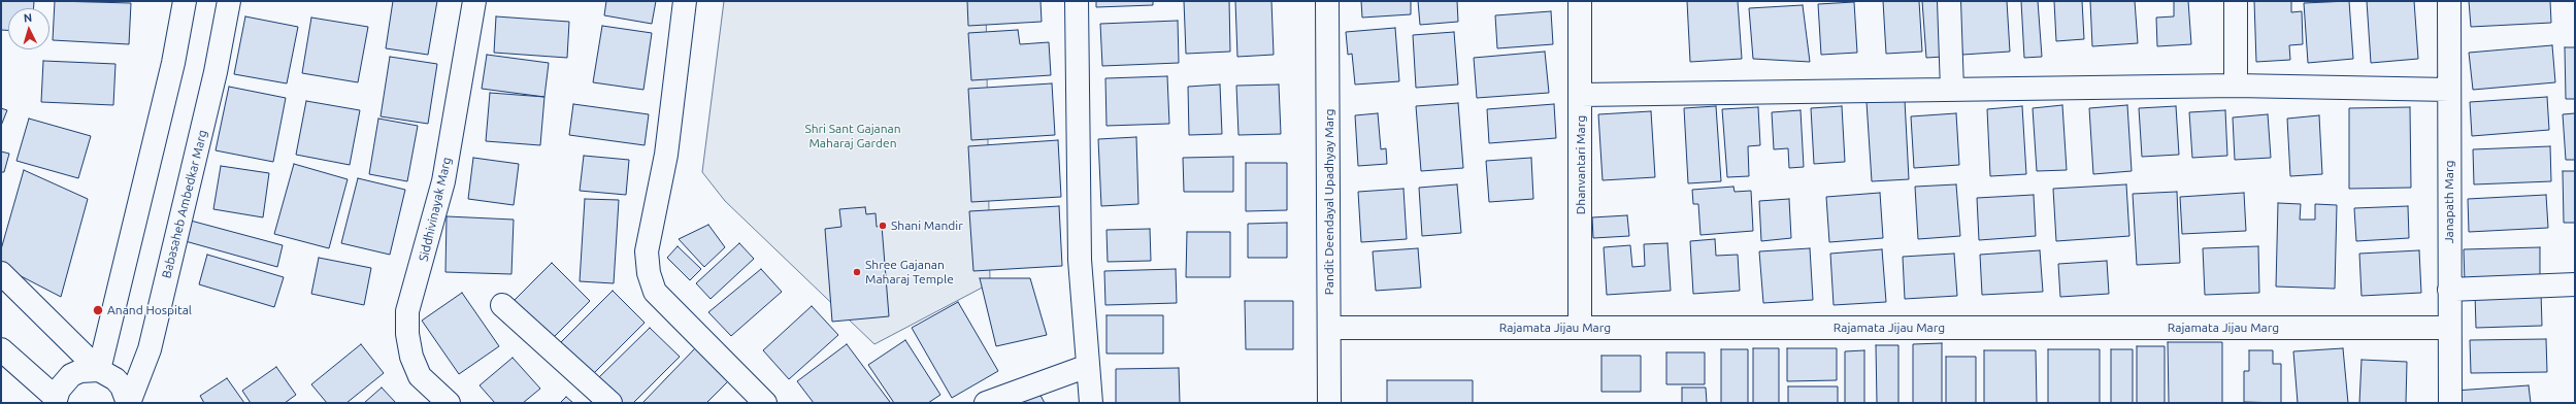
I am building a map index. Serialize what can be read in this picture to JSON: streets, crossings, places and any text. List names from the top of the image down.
{
  "streets": {
    "street": [
      "Dhanvantari Marg",
      "Pandit Deendayal Upadhyay Marg",
      "Janapath Marg",
      "Babasaheb Ambedkar Marg",
      "Siddhivinayak Marg",
      "Rajamata Jijau Marg"
    ]
  },
  "crossings": [
    ["Dhanvantari Marg", "Rajamata Jijau Marg"],
    ["Pandit Deendayal Upadhyay Marg", "Rajamata Jijau Marg"],
    ["Janapath Marg", "Rajamata Jijau Marg"]
  ],
  "parks": ["Shri Sant Gajanan Maharaj Garden"],
  "places": ["Shani Mandir", "Shree Gajanan Maharaj Temple", "Anand Hospital"],
  "north": "top"
}
